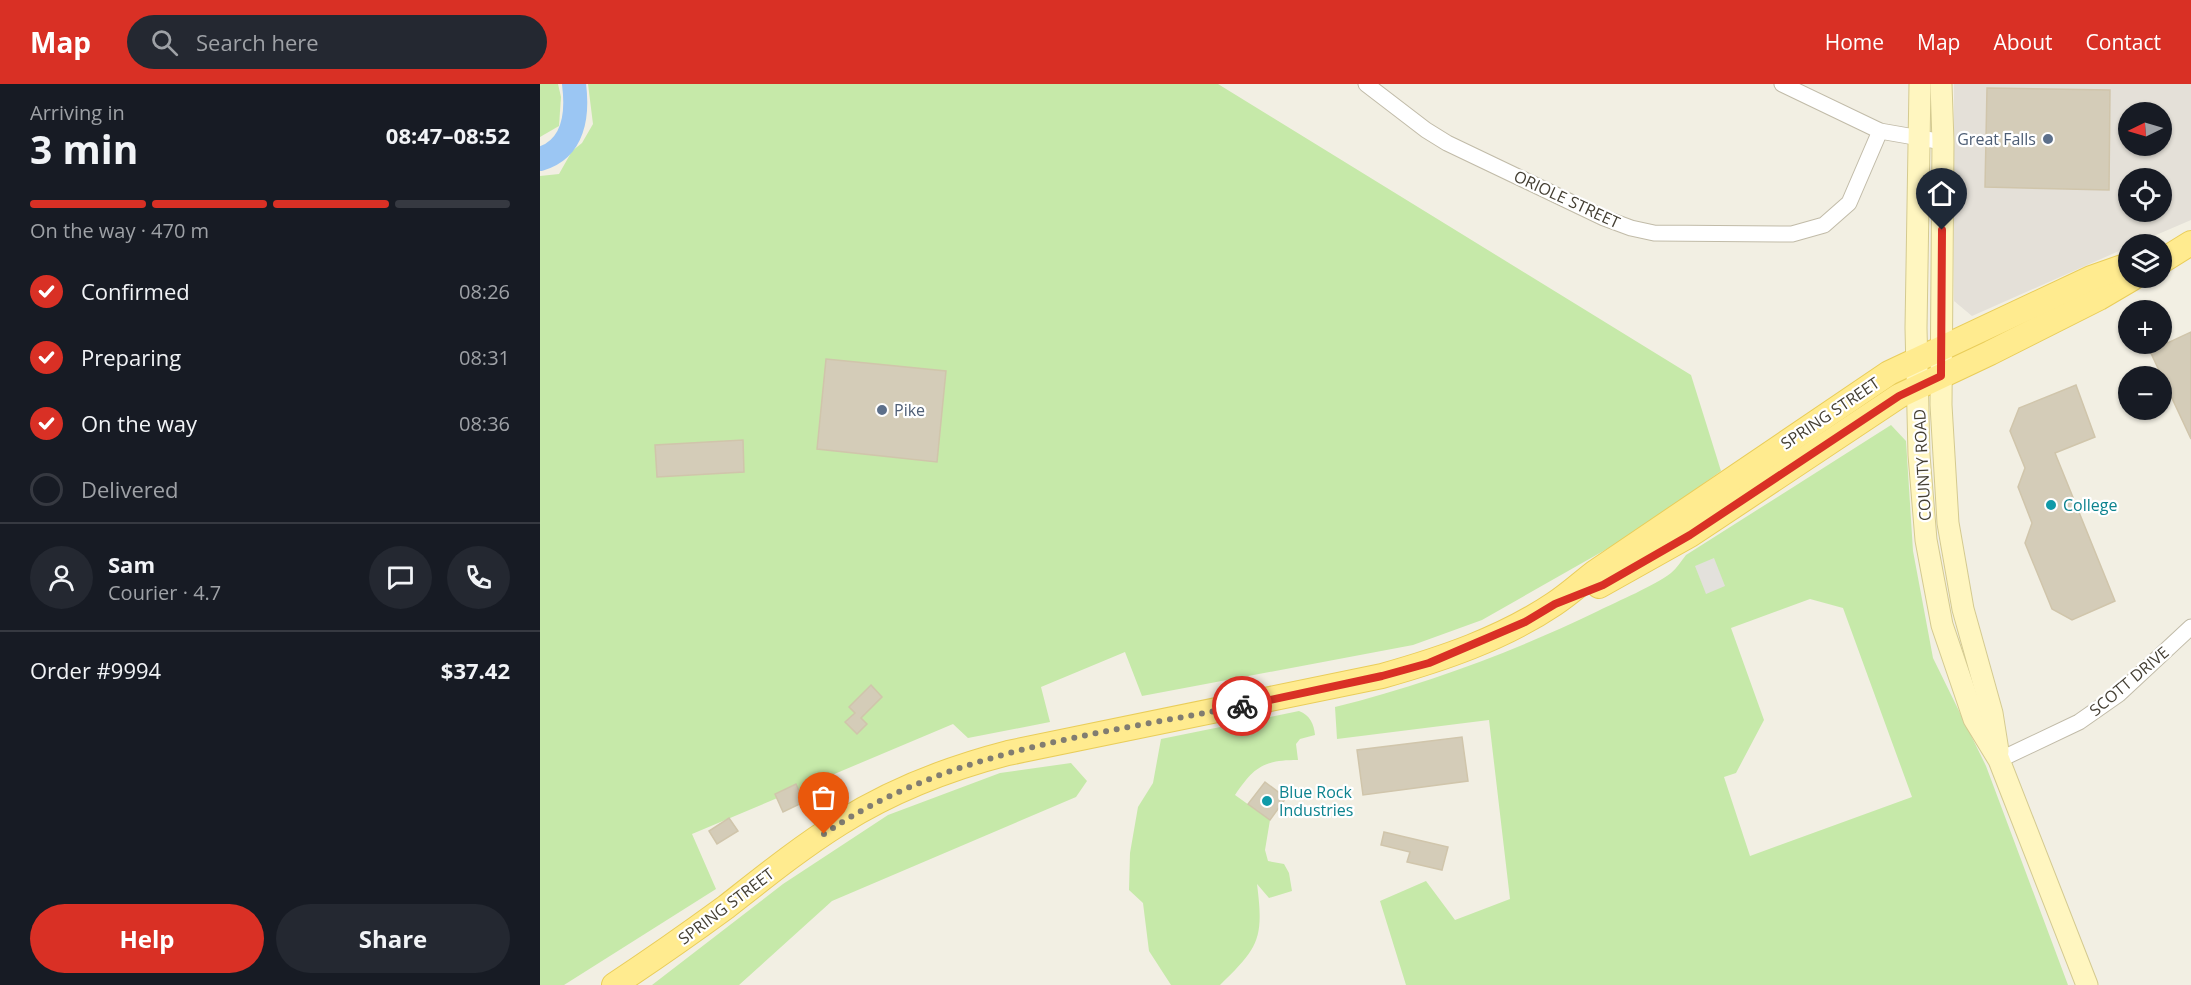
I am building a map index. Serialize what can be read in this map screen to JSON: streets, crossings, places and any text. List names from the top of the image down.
{
  "streets": {
    "main road": ["SPRING STREET", "COUNTY ROAD"],
    "street": ["ORIOLE STREET", "SCOTT DRIVE"]
  },
  "crossings": [
    ["SPRING STREET", "COUNTY ROAD"],
    ["COUNTY ROAD", "SCOTT DRIVE"]
  ],
  "places": [
    "Great Falls",
    "Pike",
    "College",
    "Blue Rock Industries"
  ],
  "north": "left",
  "page": {
    "header": "Map",
    "search": "Search here",
    "nav": [
      "Home",
      "Map",
      "About",
      "Contact"
    ],
    "heading": ["3 min", "Arriving in", "08:47–08:52"],
    "panel": [
      "Sam",
      "Courier · 4.7",
      "Order #9994",
      "$37.42"
    ],
    "map_buttons": ["+", "−"],
    "bar": "On the way · 470 m",
    "list": [
      ["Confirmed", "08:26"],
      ["Preparing", "08:31"],
      ["On the way", "08:36"],
      "Delivered"
    ],
    "buttons": ["Help", "Share"]
  }
}
